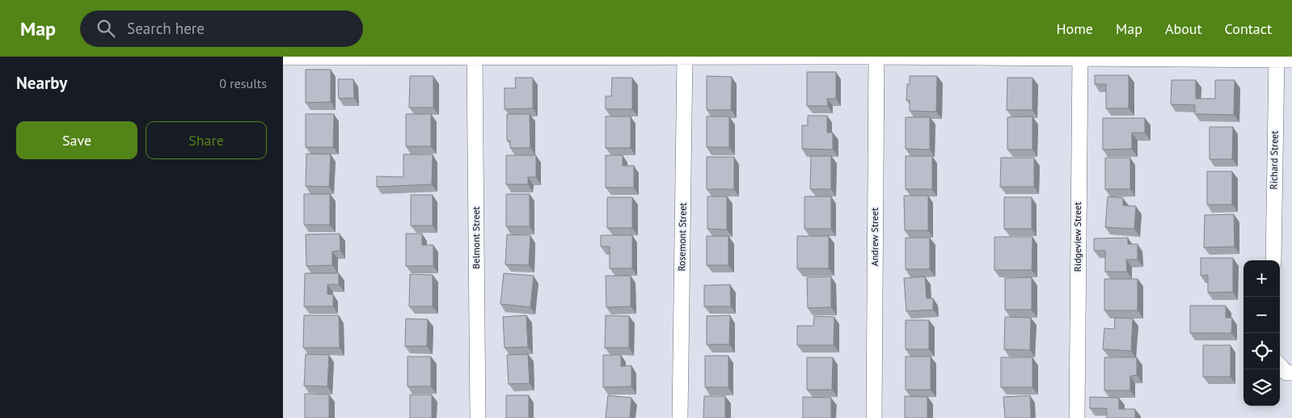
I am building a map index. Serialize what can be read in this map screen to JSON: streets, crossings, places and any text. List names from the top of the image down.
{
  "streets": {
    "street": [
      "Richard Street",
      "Rosemont Street",
      "Andrew Street",
      "Ridgeview Street",
      "Belmont Street"
    ]
  },
  "page": {
    "header": "Map",
    "search": "Search here",
    "nav": [
      "Home",
      "Map",
      "About",
      "Contact"
    ],
    "heading": ["Nearby", "0 results"],
    "buttons": ["Save", "Share"],
    "map_buttons": ["+", "−"]
  }
}
